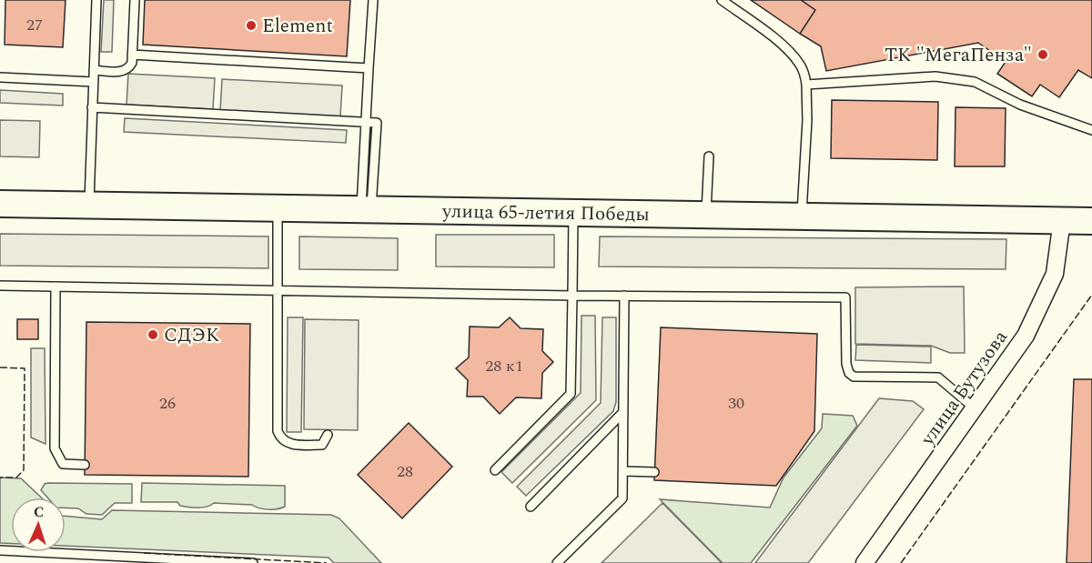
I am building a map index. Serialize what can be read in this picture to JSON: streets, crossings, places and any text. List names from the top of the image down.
{
  "streets": {
    "main road": ["улица 65-летия Победы"],
    "street": ["улица Бутузова"]
  },
  "crossings": [
    ["улица 65-летия Победы", "улица Бутузова"]
  ],
  "places": ["Element", "ТК \"МегаПенза\"", "СДЭК"],
  "house_numbers": [
    "27",
    "28 к1",
    "26",
    "30",
    "28"
  ],
  "north": "top"
}
